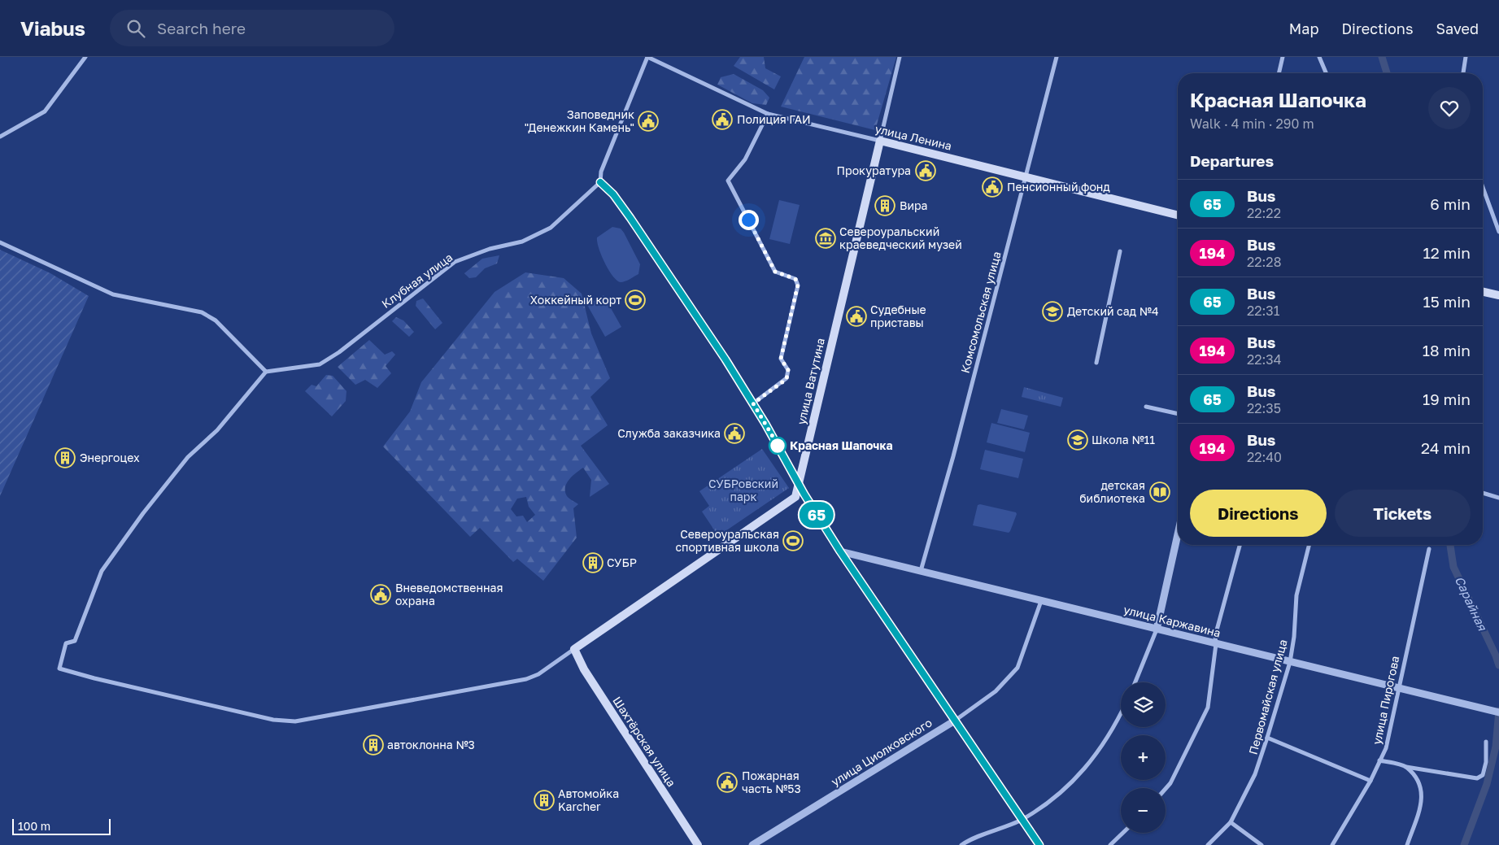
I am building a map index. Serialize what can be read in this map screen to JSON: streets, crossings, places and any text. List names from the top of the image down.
{
  "streets": {
    "main road": ["улица Ленина", "улица Ватутина", "Шахтёрская улица"],
    "street": [
      "Клубная улица",
      "Комсомольская улица",
      "улица Каржавина",
      "Первомайская улица",
      "улица Пирогова",
      "улица Циолковского"
    ]
  },
  "crossings": [
    ["улица Ленина", "Комсомольская улица"],
    ["улица Ленина", "улица Ватутина"],
    ["Комсомольская улица", "улица Каржавина"],
    ["улица Ватутина", "Шахтёрская улица"],
    ["улица Каржавина", "Первомайская улица"],
    ["улица Каржавина", "улица Пирогова"],
    ["улица Каржавина", "улица Циолковского"]
  ],
  "water": ["Сарайная"],
  "parks": ["СУБРовский парк"],
  "places": {
    "public building": [
      "Полиция ГАИ",
      "Заповедник \"Денежкин Камень\"",
      "Прокуратура",
      "Пенсионный фонд",
      "Судебные приставы",
      "Служба заказчика",
      "Вневедомственная охрана",
      "Пожарная часть №53"
    ],
    "building": [
      "Вира",
      "Энергоцех",
      "СУБР",
      "автоклонна №3",
      "Автомойка Karcher"
    ],
    "museum": ["Североуральский краеведческий музей"],
    "sports": ["Хоккейный корт", "Североуральская спортивная школа"],
    "school or university": ["Детский сад №4", "Школа №11"],
    "other": ["Красная Шапочка"],
    "library": ["детская библиотека"]
  },
  "lines": ["bus line 65"],
  "scale_bar": "100 m",
  "page": {
    "header": "Viabus",
    "search": "Search here",
    "nav": ["Map", "Directions", "Saved"],
    "on_map": "65",
    "heading": [
      ["Красная Шапочка", "Walk · 4 min · 290 m"],
      "Departures"
    ],
    "list": [
      {
        "mark": "65",
        "name": "Bus",
        "note": "22:22",
        "value": "6 min"
      },
      {
        "mark": "194",
        "name": "Bus",
        "note": "22:28",
        "value": "12 min"
      },
      {
        "mark": "65",
        "name": "Bus",
        "note": "22:31",
        "value": "15 min"
      },
      {
        "mark": "194",
        "name": "Bus",
        "note": "22:34",
        "value": "18 min"
      },
      {
        "mark": "65",
        "name": "Bus",
        "note": "22:35",
        "value": "19 min"
      },
      {
        "mark": "194",
        "name": "Bus",
        "note": "22:40",
        "value": "24 min"
      }
    ],
    "buttons": ["Directions", "Tickets"],
    "map_buttons": ["+", "−"],
    "scale": "100 m"
  }
}
